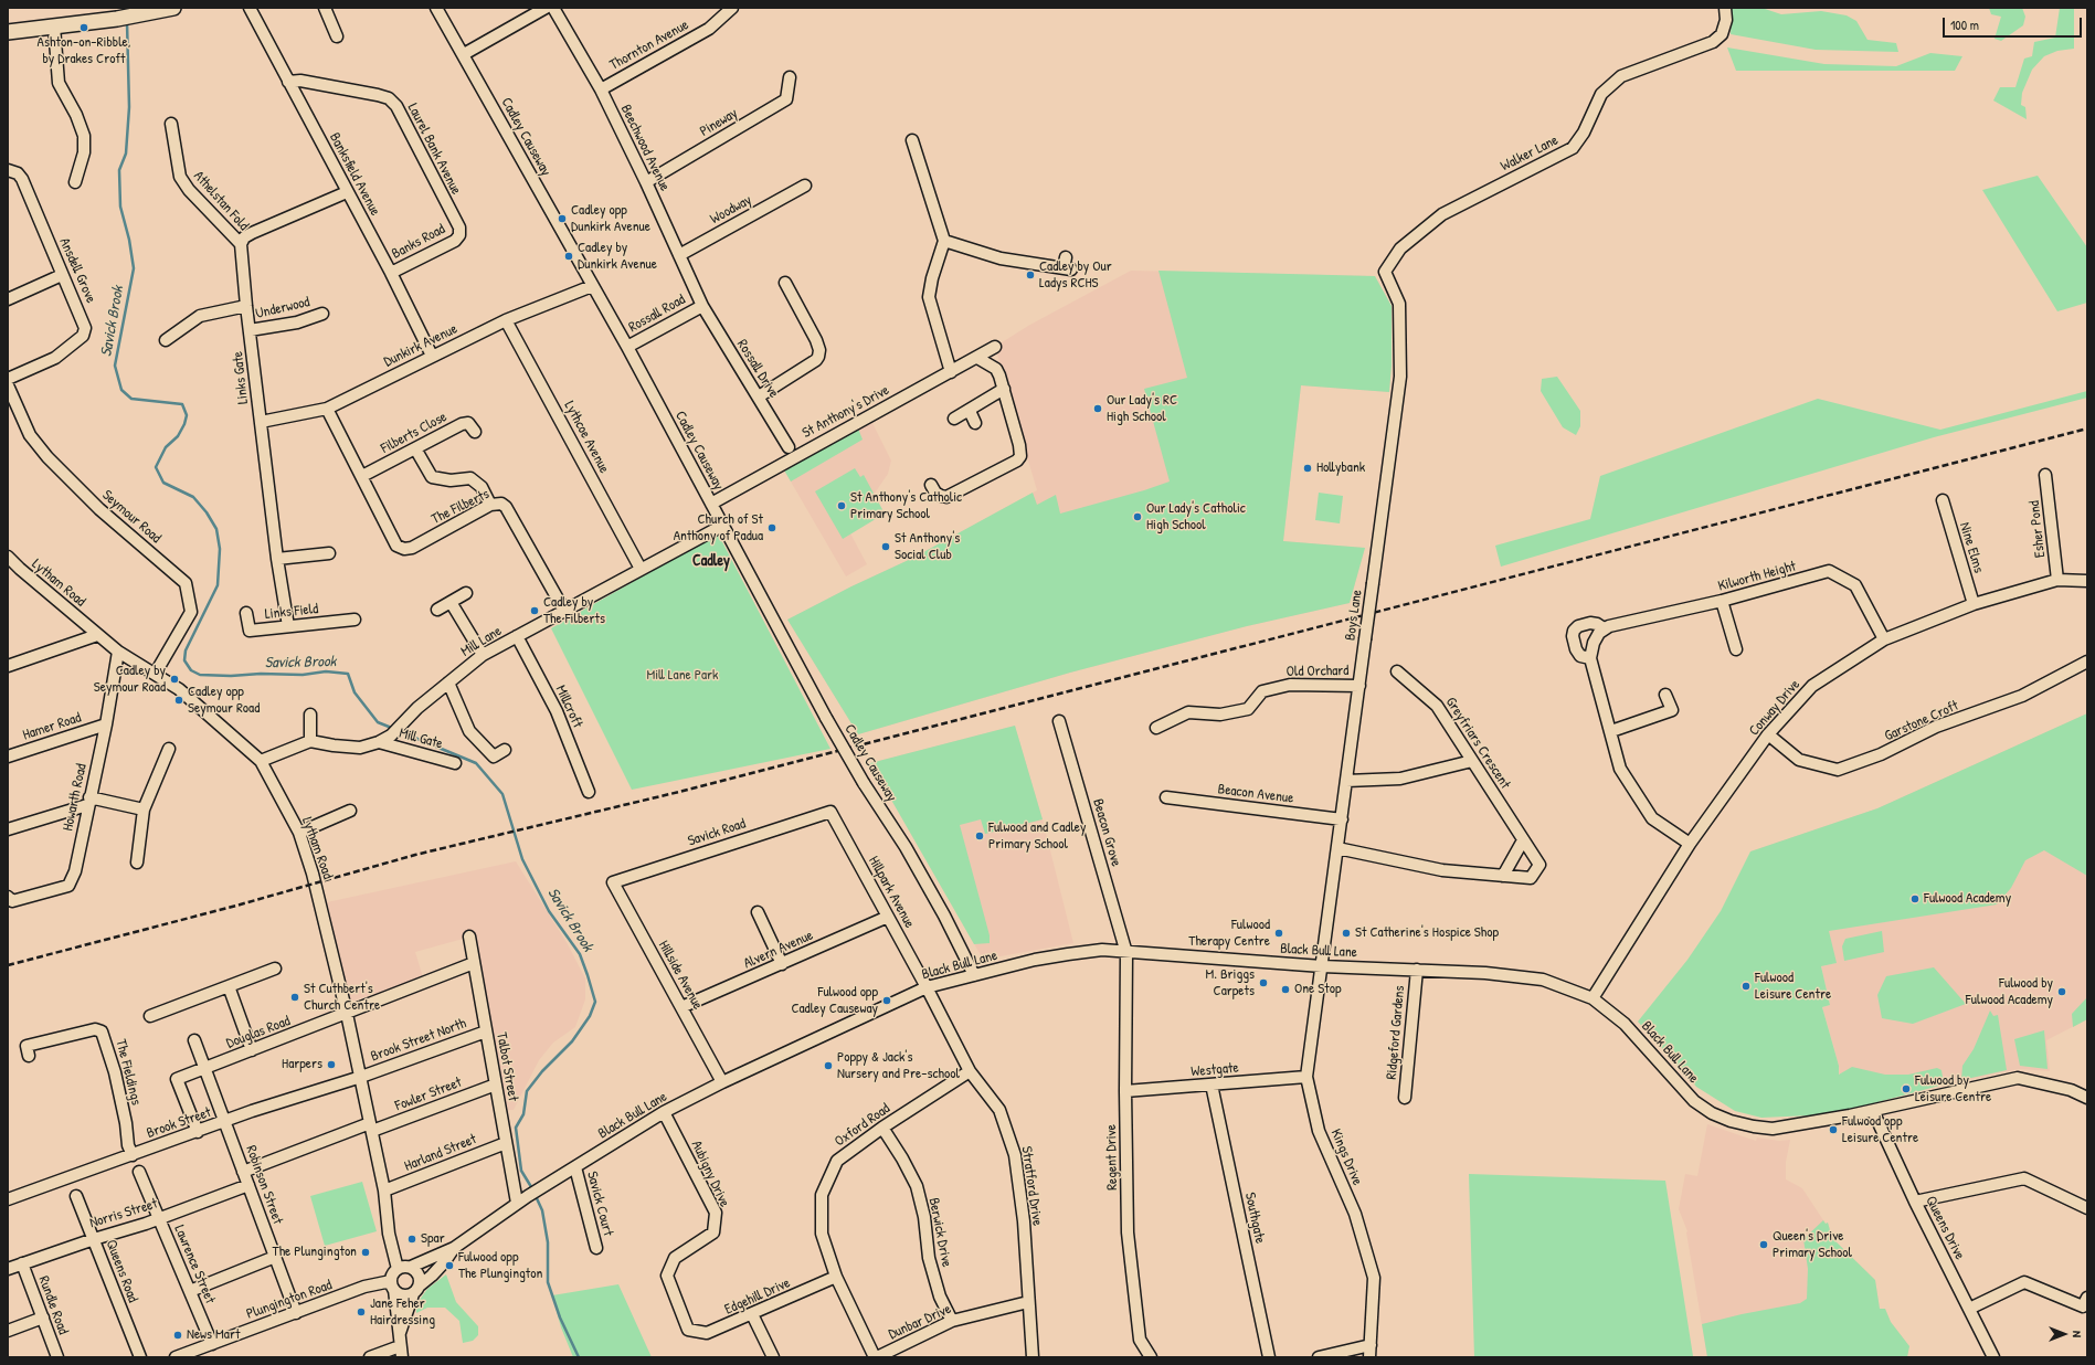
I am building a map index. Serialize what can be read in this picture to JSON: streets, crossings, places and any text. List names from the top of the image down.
{
  "streets": {
    "street": [
      "Thornton Avenue",
      "Pineway",
      "Cadley Causeway",
      "Beechwood Avenue",
      "Laurel Bank Avenue",
      "Walker Lane",
      "Banksfield Avenue",
      "Athelstan Fold",
      "Woodway",
      "Banks Road",
      "Ansdell Grove",
      "Underwood",
      "Rossall Road",
      "Dunkirk Avenue",
      "Rossall Drive",
      "Links Gate",
      "St Anthony's Drive",
      "Filberts Close",
      "Lythcoe Avenue",
      "The Filberts",
      "Seymour Road",
      "Esher Pond",
      "Nine Elms",
      "Kilworth Height",
      "Lytham Road",
      "Links Field",
      "Boys Lane",
      "Mill Lane",
      "Old Orchard",
      "Millcroft",
      "Conway Drive",
      "Garstone Croft",
      "Hamer Road",
      "Mill Gate",
      "Greyfriars Crescent",
      "Beacon Avenue",
      "Howarth Road",
      "Savick Road",
      "Beacon Grove",
      "Hillpark Avenue",
      "Alvern Avenue",
      "Black Bull Lane",
      "Hillside Avenue",
      "Douglas Road",
      "Ridgeford Gardens",
      "Brook Street North",
      "Talbot Street",
      "Westgate",
      "The Fieldings",
      "Fowler Street",
      "Brook Street",
      "Oxford Road",
      "Harland Street",
      "Regent Drive",
      "Kings Drive",
      "Aubigny Drive",
      "Robinson Street",
      "Stratford Drive",
      "Savick Court",
      "Norris Street",
      "Southgate",
      "Queens Drive",
      "Berwick Drive",
      "Lawrence Street",
      "Queens Road",
      "Edgehill Drive",
      "Plungington Road",
      "Rundle Road",
      "Dunbar Drive"
    ]
  },
  "crossings": [
    ["Thornton Avenue", "Beechwood Avenue"],
    ["Pineway", "Beechwood Avenue"],
    ["Cadley Causeway", "Rossall Road"],
    ["Cadley Causeway", "Dunkirk Avenue"],
    ["Cadley Causeway", "St Anthony's Drive"],
    ["Cadley Causeway", "Mill Lane"],
    ["Cadley Causeway", "Black Bull Lane"],
    ["Beechwood Avenue", "Woodway"],
    ["Beechwood Avenue", "Rossall Road"],
    ["Beechwood Avenue", "Rossall Drive"],
    ["Laurel Bank Avenue", "Banksfield Avenue"],
    ["Laurel Bank Avenue", "Banks Road"],
    ["Walker Lane", "Boys Lane"],
    ["Banksfield Avenue", "Banks Road"],
    ["Banksfield Avenue", "Dunkirk Avenue"],
    ["Athelstan Fold", "Links Gate"],
    ["Underwood", "Links Gate"],
    ["Rossall Road", "Rossall Drive"],
    ["Dunkirk Avenue", "Links Gate"],
    ["Dunkirk Avenue", "Lythcoe Avenue"],
    ["Links Gate", "Links Field"],
    ["Filberts Close", "The Filberts"],
    ["Lythcoe Avenue", "Mill Lane"],
    ["The Filberts", "Mill Lane"],
    ["Seymour Road", "Lytham Road"],
    ["Esher Pond", "Conway Drive"],
    ["Nine Elms", "Conway Drive"],
    ["Kilworth Height", "Conway Drive"],
    ["Lytham Road", "Howarth Road"],
    ["Lytham Road", "Douglas Road"],
    ["Lytham Road", "Brook Street North"],
    ["Lytham Road", "Fowler Street"],
    ["Lytham Road", "Brook Street"],
    ["Lytham Road", "Harland Street"],
    ["Lytham Road", "Plungington Road"],
    ["Boys Lane", "Old Orchard"],
    ["Boys Lane", "Greyfriars Crescent"],
    ["Boys Lane", "Beacon Avenue"],
    ["Boys Lane", "Black Bull Lane"],
    ["Boys Lane", "Kings Drive"],
    ["Mill Lane", "Millcroft"],
    ["Mill Lane", "Mill Gate"],
    ["Conway Drive", "Garstone Croft"],
    ["Conway Drive", "Black Bull Lane"],
    ["Hamer Road", "Howarth Road"],
    ["Savick Road", "Hillpark Avenue"],
    ["Savick Road", "Hillside Avenue"],
    ["Beacon Grove", "Black Bull Lane"],
    ["Beacon Grove", "Regent Drive"],
    ["Hillpark Avenue", "Alvern Avenue"],
    ["Hillpark Avenue", "Black Bull Lane"],
    ["Hillpark Avenue", "Stratford Drive"],
    ["Alvern Avenue", "Hillside Avenue"],
    ["Black Bull Lane", "Hillside Avenue"],
    ["Black Bull Lane", "Ridgeford Gardens"],
    ["Black Bull Lane", "Talbot Street"],
    ["Black Bull Lane", "Regent Drive"],
    ["Black Bull Lane", "Kings Drive"],
    ["Black Bull Lane", "Aubigny Drive"],
    ["Black Bull Lane", "Stratford Drive"],
    ["Black Bull Lane", "Savick Court"],
    ["Black Bull Lane", "Queens Drive"],
    ["Douglas Road", "Talbot Street"],
    ["Douglas Road", "Brook Street"],
    ["Douglas Road", "Robinson Street"],
    ["Brook Street North", "Talbot Street"],
    ["Brook Street North", "Brook Street"],
    ["Talbot Street", "Fowler Street"],
    ["Talbot Street", "Harland Street"],
    ["Westgate", "Regent Drive"],
    ["Westgate", "Kings Drive"],
    ["Westgate", "Southgate"],
    ["The Fieldings", "Brook Street"],
    ["Brook Street", "Robinson Street"],
    ["Oxford Road", "Stratford Drive"],
    ["Oxford Road", "Berwick Drive"],
    ["Oxford Road", "Edgehill Drive"],
    ["Oxford Road", "Dunbar Drive"],
    ["Aubigny Drive", "Edgehill Drive"],
    ["Robinson Street", "Norris Street"],
    ["Robinson Street", "Plungington Road"],
    ["Stratford Drive", "Dunbar Drive"],
    ["Norris Street", "Lawrence Street"],
    ["Norris Street", "Queens Road"],
    ["Norris Street", "Rundle Road"],
    ["Berwick Drive", "Dunbar Drive"],
    ["Lawrence Street", "Plungington Road"]
  ],
  "districts": ["Cadley"],
  "water": ["Savick Brook"],
  "parks": ["Mill Lane Park"],
  "places": [
    "Ashton-on-Ribble, by Drakes Croft",
    "Cadley opp Dunkirk Avenue",
    "Cadley by Dunkirk Avenue",
    "Cadley by Our Ladys RCHS",
    "Our Lady's RC High School",
    "Hollybank",
    "St Anthony's Catholic Primary School",
    "Our Lady's Catholic High School",
    "Church of St Anthony of Padua",
    "St Anthony's Social Club",
    "Cadley by The Filberts",
    "Cadley by Seymour Road",
    "Cadley opp Seymour Road",
    "Fulwood and Cadley Primary School",
    "Fulwood Academy",
    "Fulwood Therapy Centre",
    "St Catherine's Hospice Shop",
    "M. Briggs Carpets",
    "Fulwood Leisure Centre",
    "One Stop",
    "Fulwood by Fulwood Academy",
    "St Cuthbert's Church Centre",
    "Fulwood opp Cadley Causeway",
    "Harpers",
    "Poppy & Jack's Nursery and Pre-school",
    "Fulwood by Leisure Centre",
    "Fulwood opp Leisure Centre",
    "Spar",
    "Queen's Drive Primary School",
    "The Plungington",
    "Fulwood opp The Plungington",
    "Jane Feher Hairdressing",
    "News Mart"
  ],
  "scale_bar": "100 m",
  "north": "right"
}
